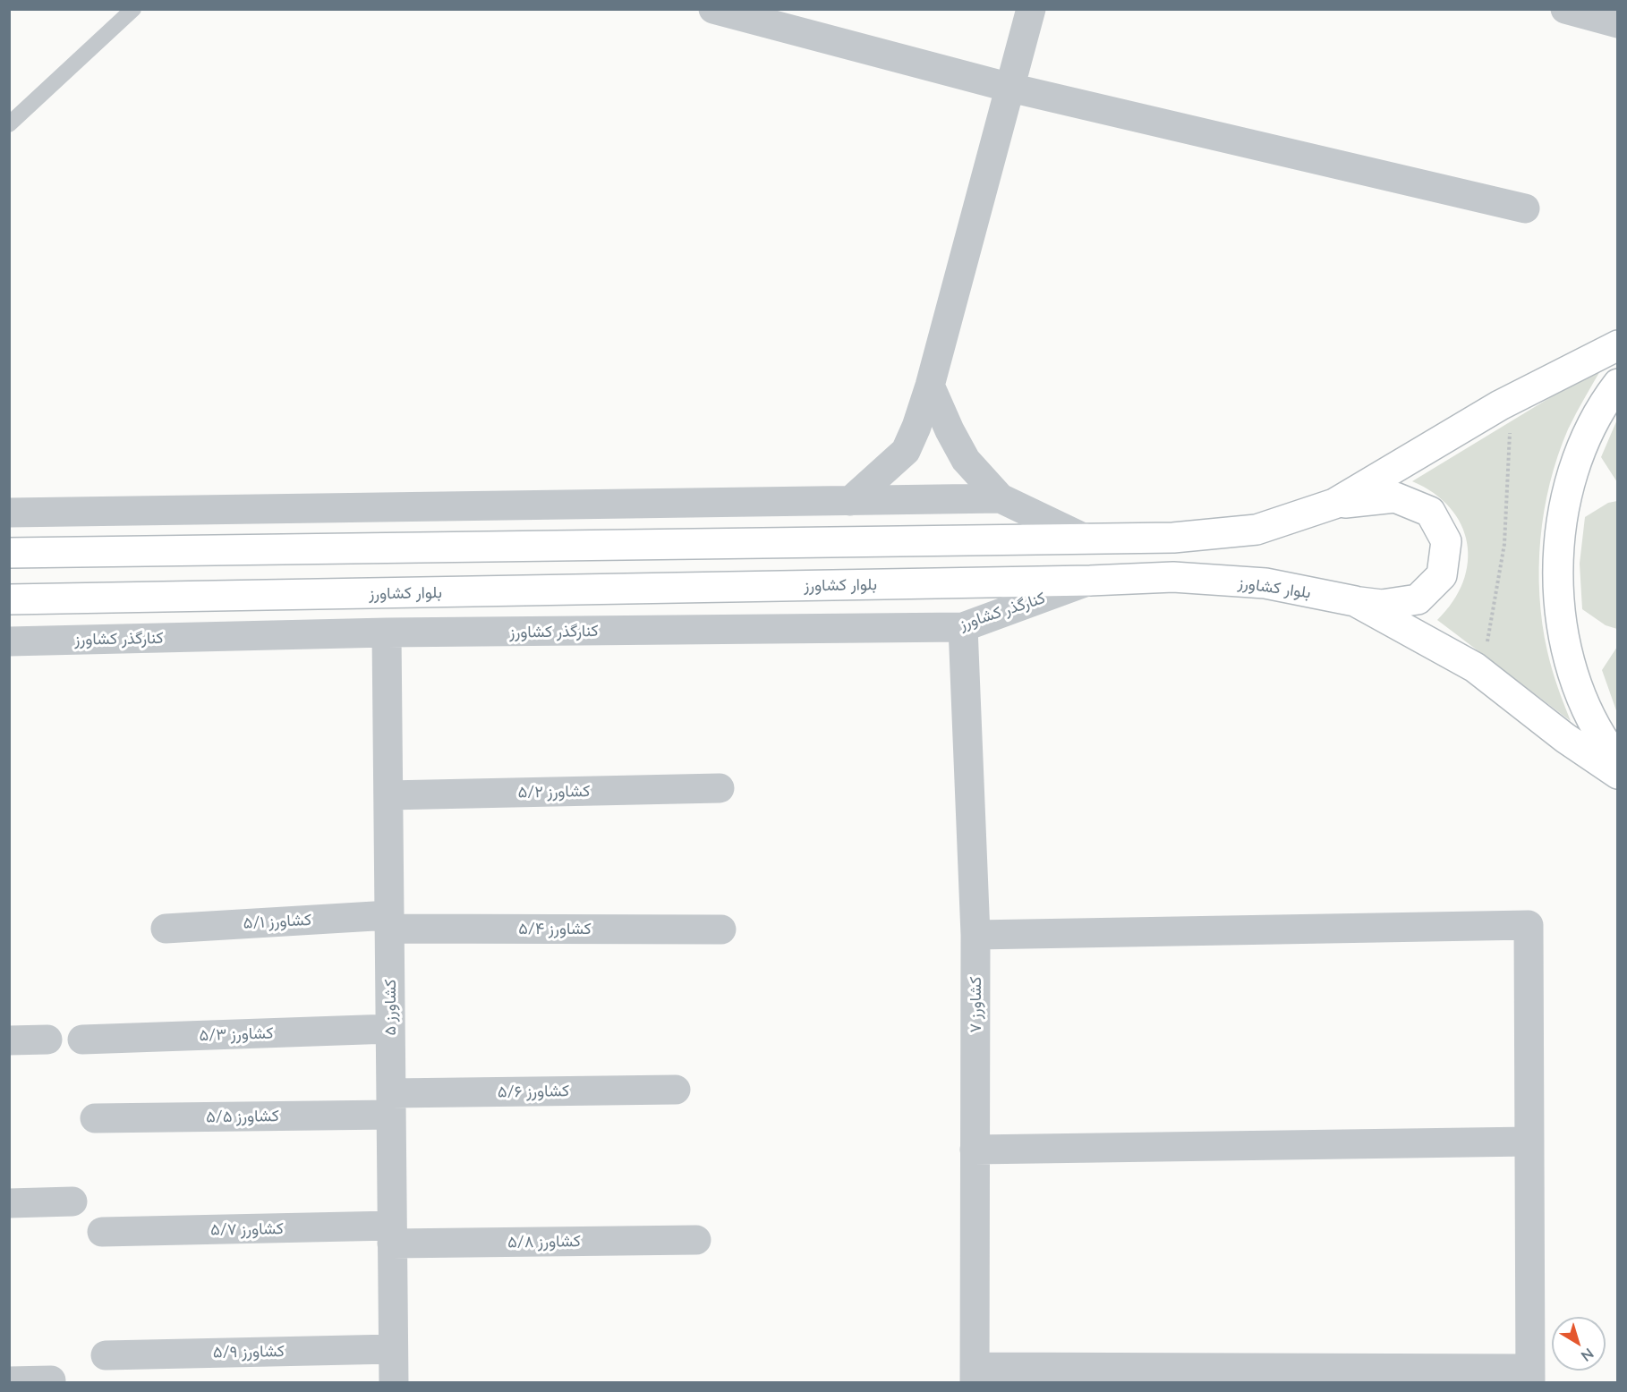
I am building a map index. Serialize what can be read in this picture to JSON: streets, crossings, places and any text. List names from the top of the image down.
{
  "streets": {
    "main road": ["بلوار کشاورز"],
    "street": [
      "کنارگذر کشاورز",
      "کشاورز ۵/۲",
      "کشاورز ۵/۱",
      "کشاورز ۵/۴",
      "کشاورز ۷",
      "کشاورز ۵",
      "کشاورز ۵/۳",
      "کشاورز ۵/۶",
      "کشاورز ۵/۵",
      "کشاورز ۵/۷",
      "کشاورز ۵/۸",
      "کشاورز ۵/۹"
    ]
  },
  "crossings": [
    ["بلوار کشاورز", "کنارگذر کشاورز"],
    ["کنارگذر کشاورز", "کشاورز ۷"],
    ["کنارگذر کشاورز", "کشاورز ۵"],
    ["کشاورز ۵/۲", "کشاورز ۵"],
    ["کشاورز ۵/۱", "کشاورز ۵/۴"],
    ["کشاورز ۵/۱", "کشاورز ۵"],
    ["کشاورز ۵/۴", "کشاورز ۵"],
    ["کشاورز ۵", "کشاورز ۵/۳"],
    ["کشاورز ۵", "کشاورز ۵/۶"],
    ["کشاورز ۵", "کشاورز ۵/۵"],
    ["کشاورز ۵", "کشاورز ۵/۷"],
    ["کشاورز ۵", "کشاورز ۵/۸"],
    ["کشاورز ۵", "کشاورز ۵/۹"],
    ["کشاورز ۵/۶", "کشاورز ۵/۵"],
    ["کشاورز ۵/۷", "کشاورز ۵/۸"]
  ],
  "north": "bottom right"
}
